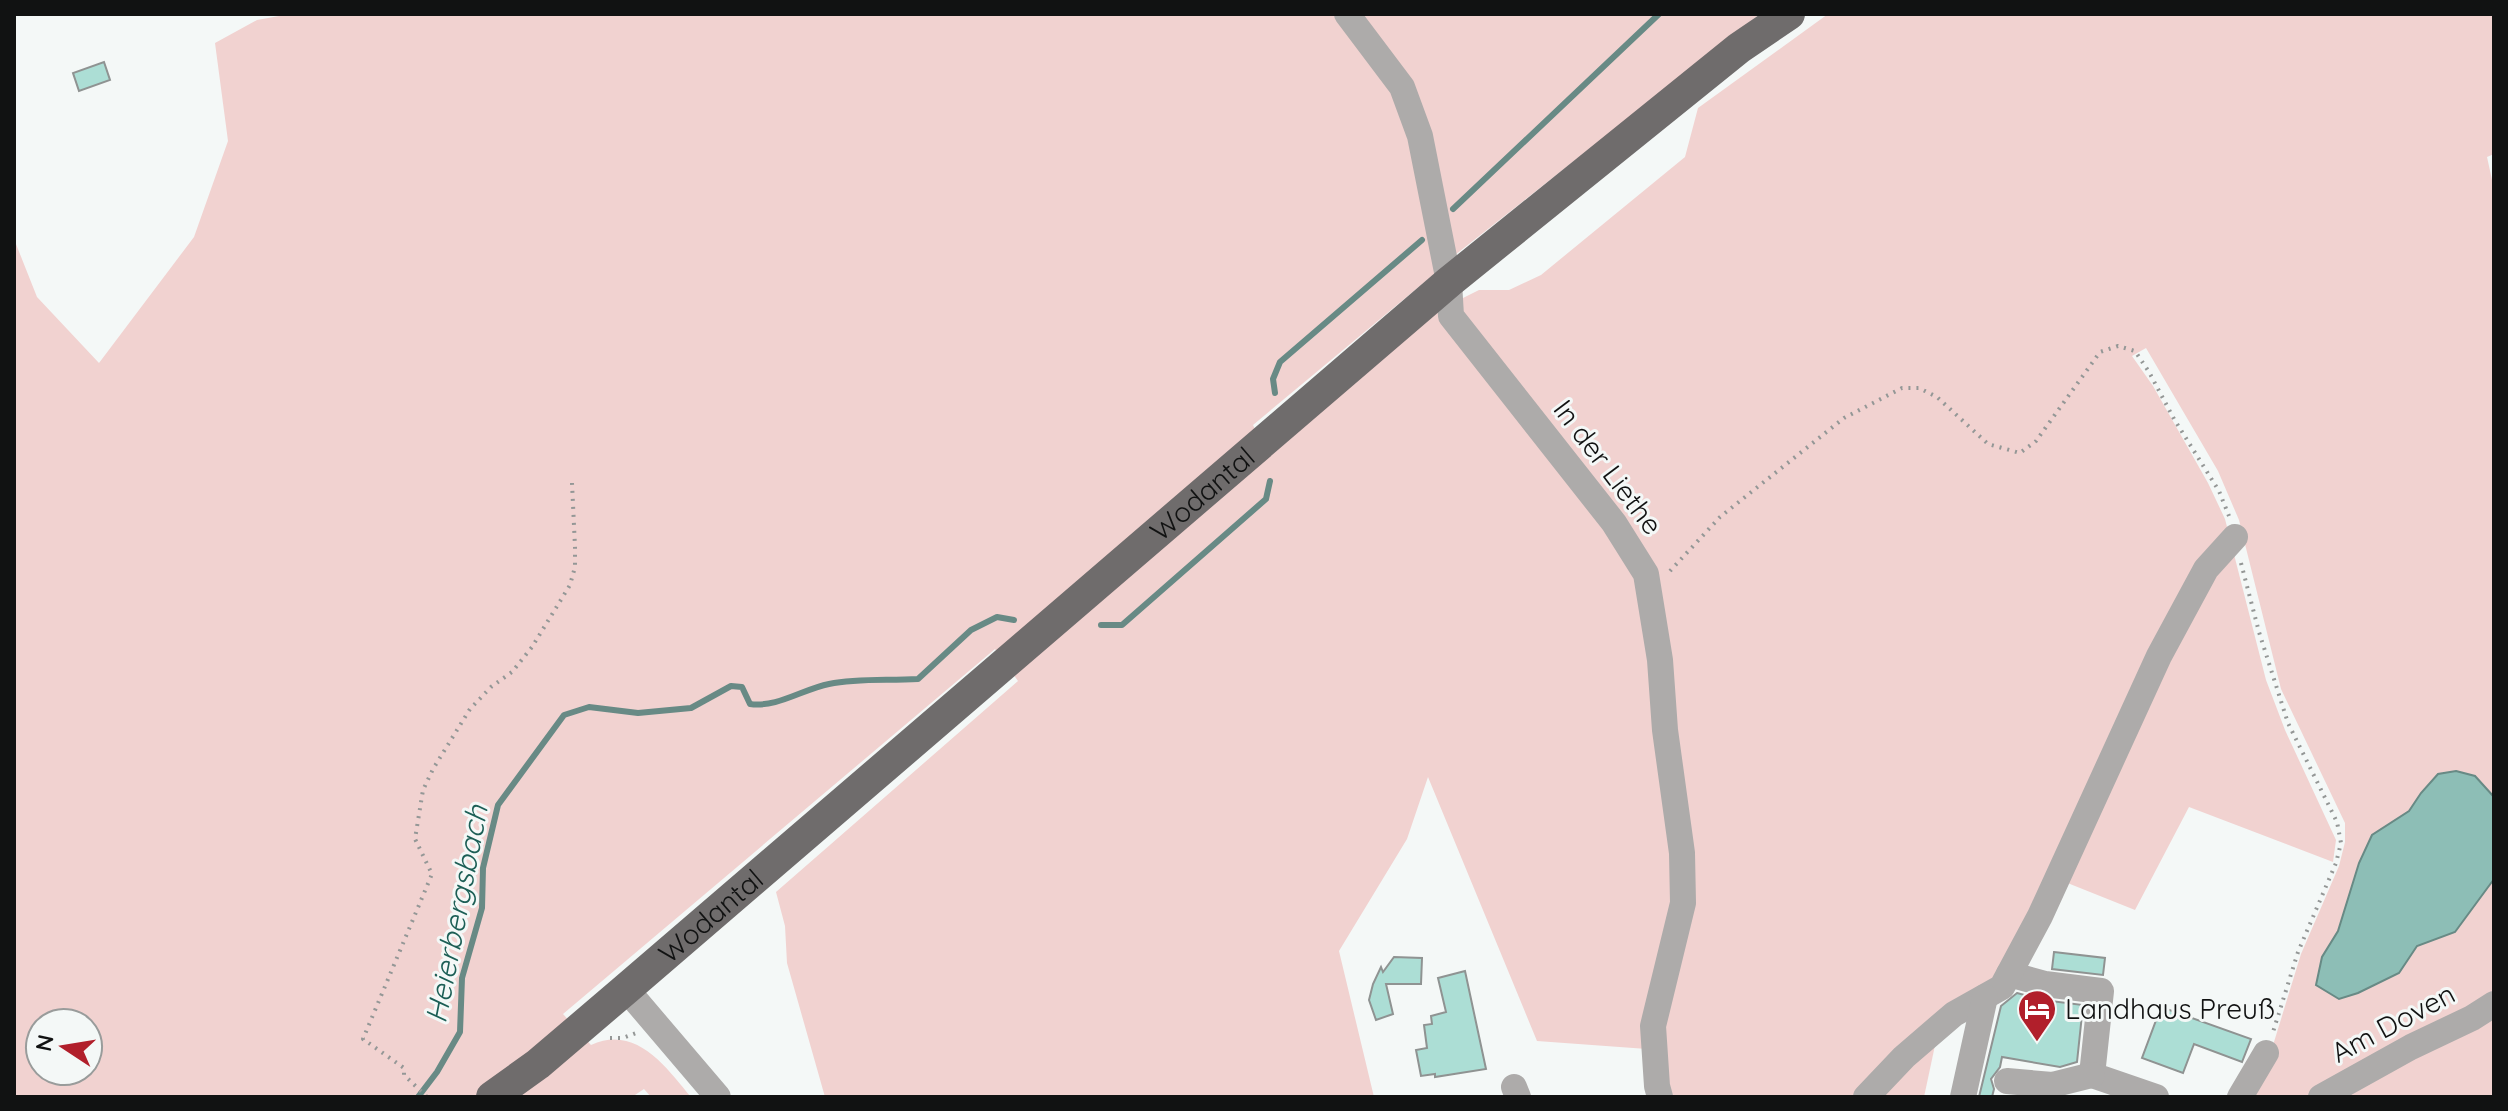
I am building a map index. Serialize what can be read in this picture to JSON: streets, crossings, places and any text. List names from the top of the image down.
{
  "streets": {
    "main road": ["Wodantal"],
    "street": ["In der Liethe", "Am Doven"]
  },
  "crossings": [
    ["In der Liethe", "Wodantal"]
  ],
  "water": ["Heierbergsbach"],
  "places": {
    "hotel": ["Landhaus Preuß"]
  },
  "north": "left"
}
